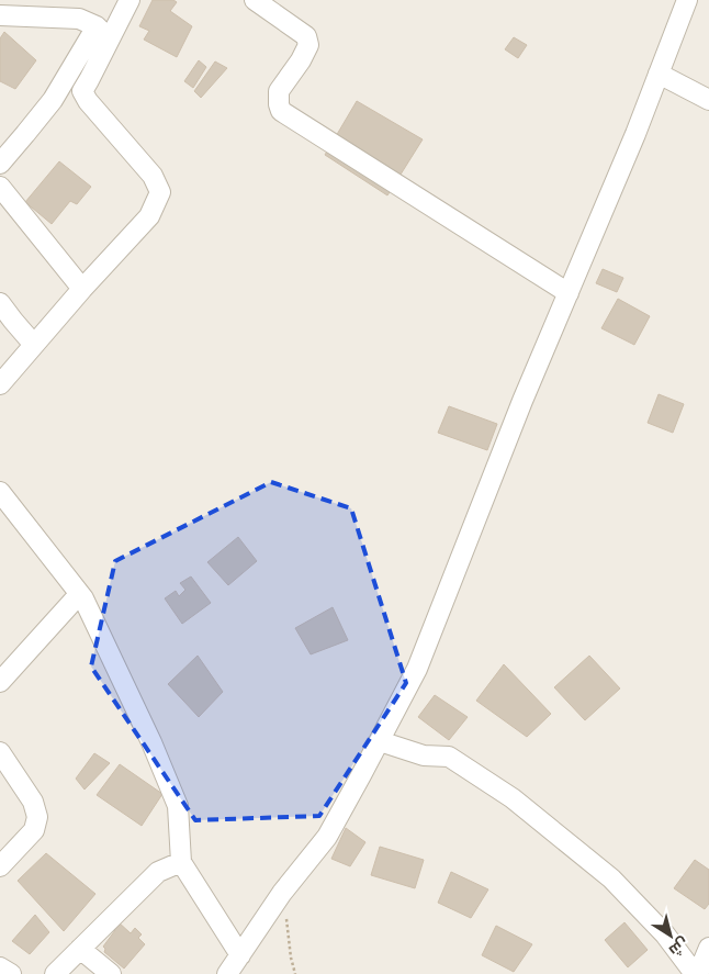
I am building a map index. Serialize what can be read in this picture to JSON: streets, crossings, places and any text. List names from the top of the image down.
{
  "north": "bottom right"
}
